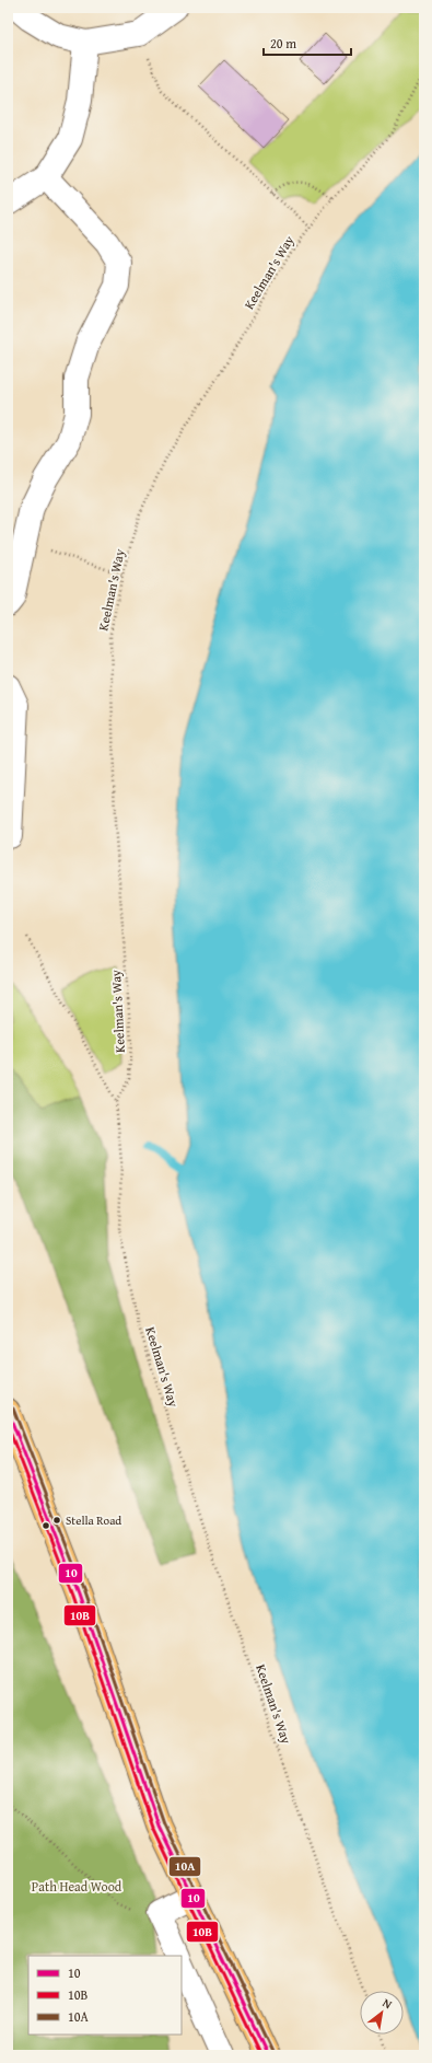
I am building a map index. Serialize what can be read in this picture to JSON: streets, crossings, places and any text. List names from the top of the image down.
{
  "streets": {
    "path": ["Keelman's Way"]
  },
  "parks": ["Path Head Wood"],
  "places": ["Stella Road"],
  "lines": ["transit line 10A", "transit line 10", "transit line 10B"],
  "legend": ["10", "10B", "10A"],
  "scale_bar": "20 m",
  "north": "top right"
}
